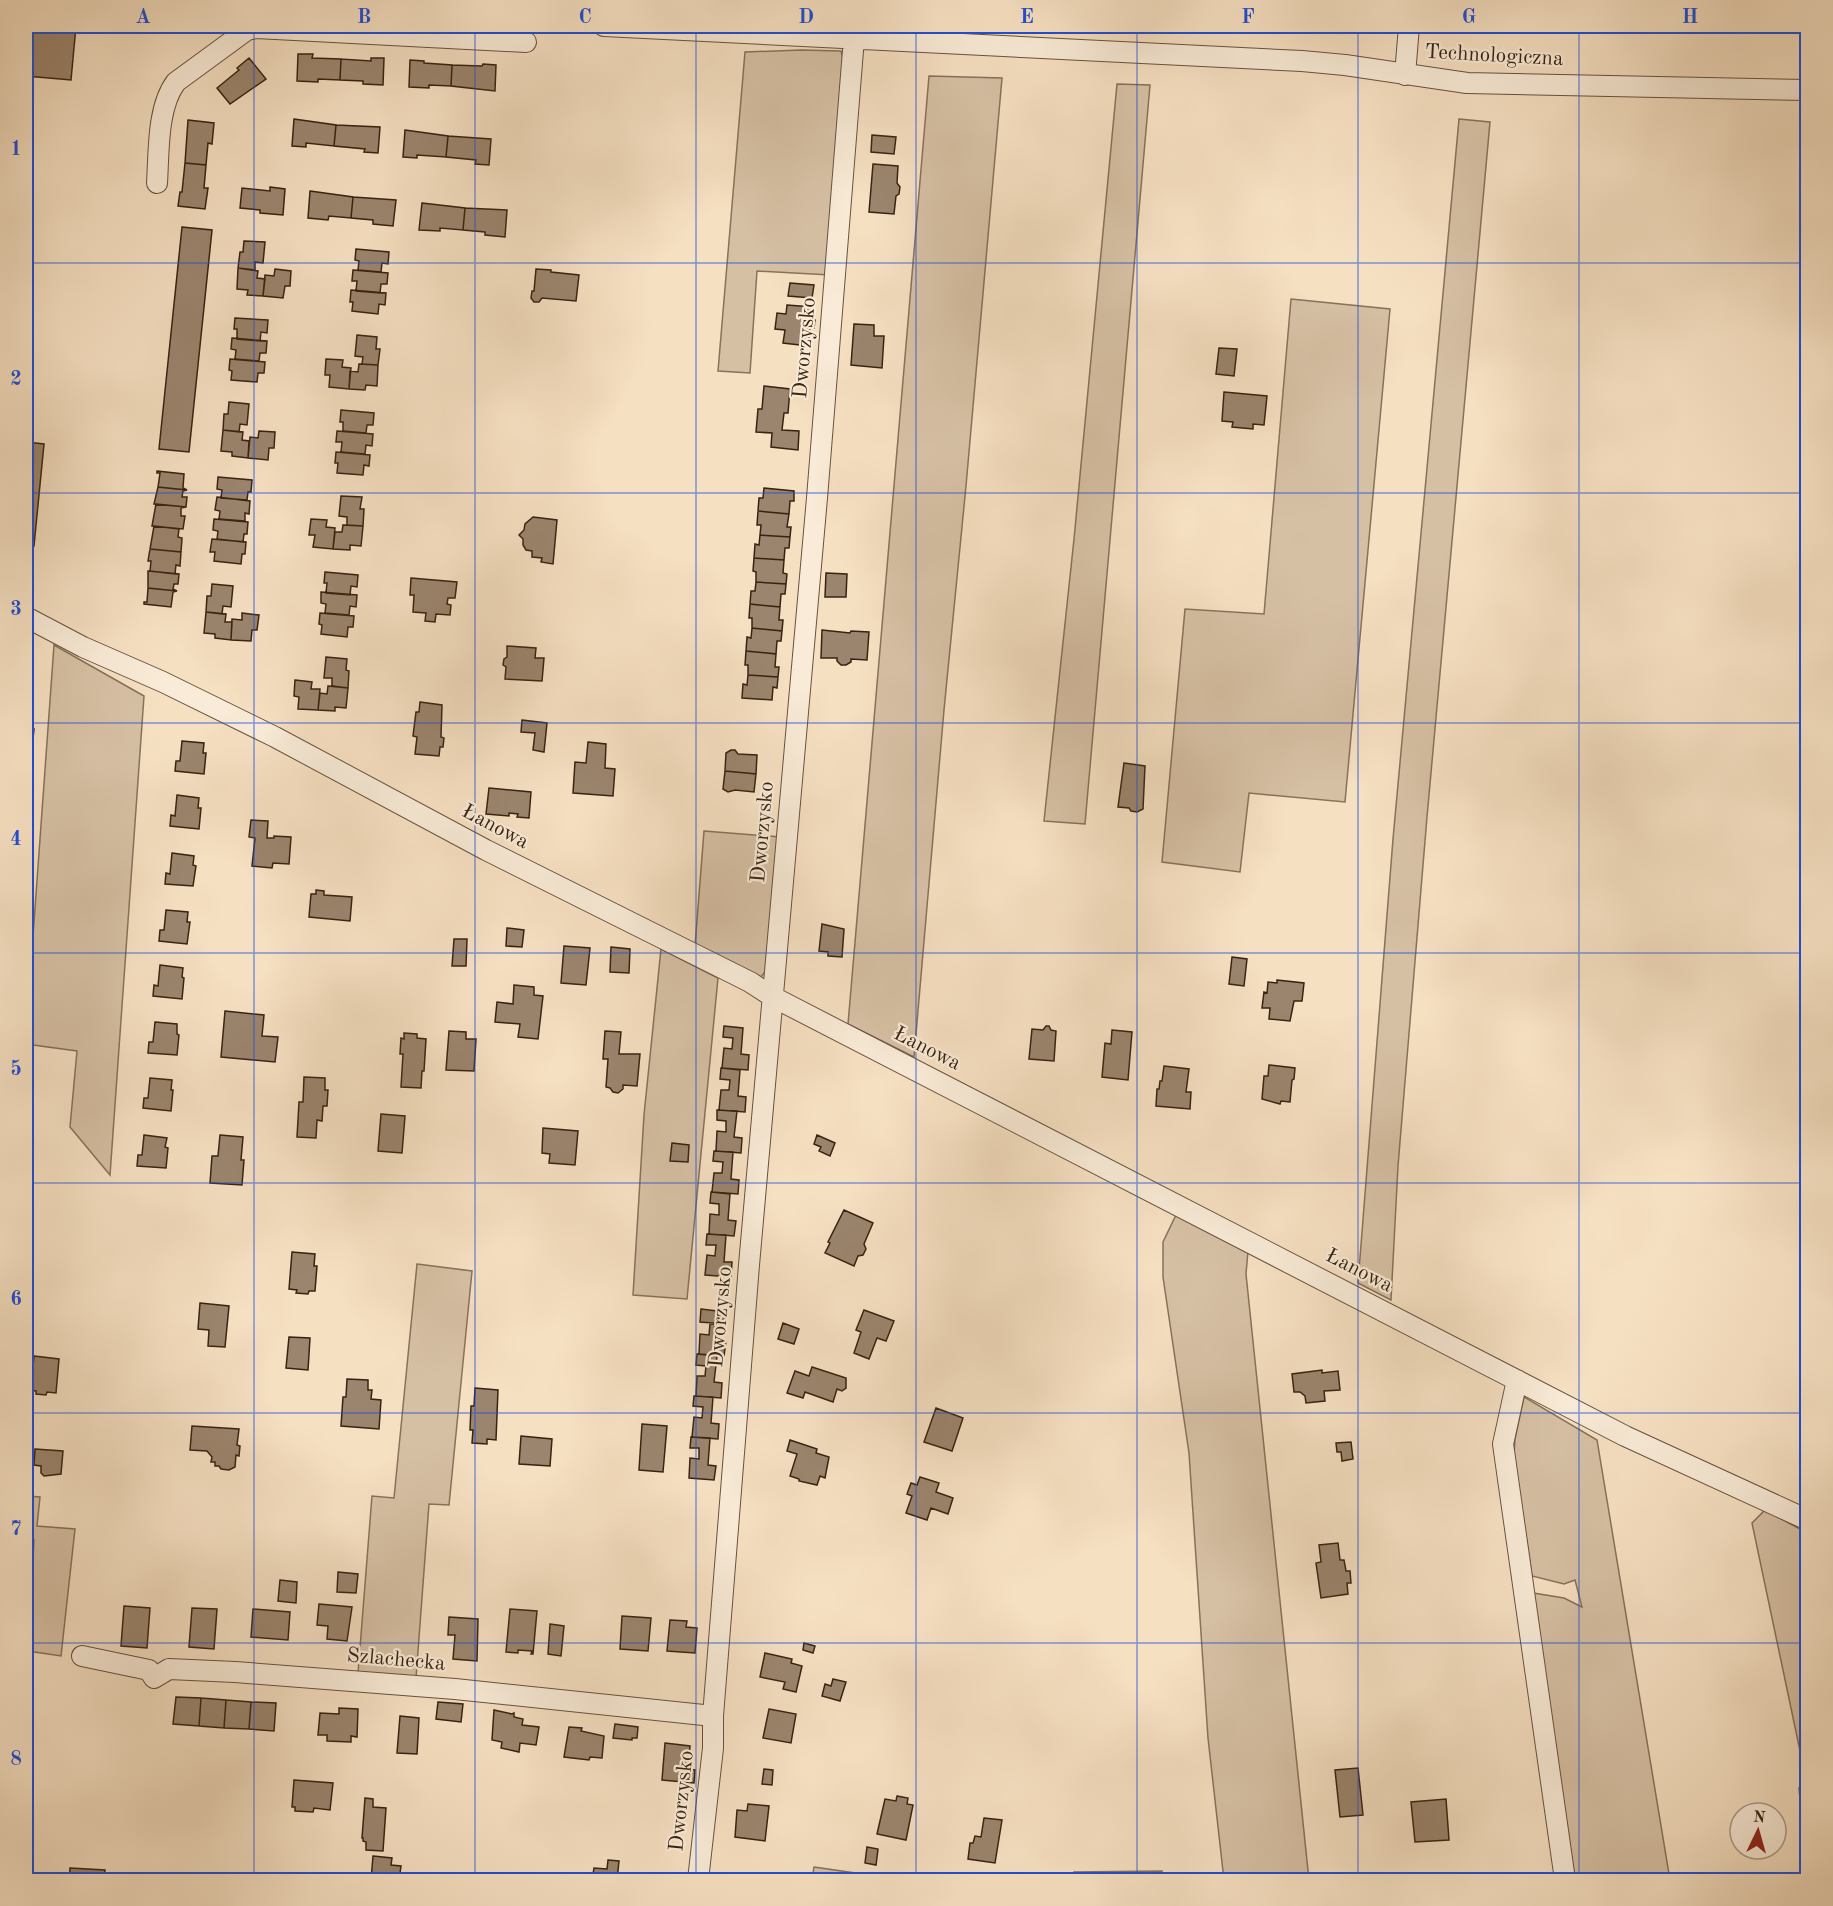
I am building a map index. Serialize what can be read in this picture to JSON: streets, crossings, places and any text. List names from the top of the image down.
{
  "streets": {
    "street": [
      "Technologiczna",
      "Dworzysko",
      "Łanowa",
      "Szlachecka"
    ]
  },
  "crossings": [
    ["Technologiczna", "Dworzysko"],
    ["Dworzysko", "Łanowa"],
    ["Dworzysko", "Szlachecka"]
  ],
  "north": "top",
  "grid": {
    "columns": [
      "A",
      "B",
      "C",
      "D",
      "E",
      "F",
      "G",
      "H"
    ],
    "rows": [
      "1",
      "2",
      "3",
      "4",
      "5",
      "6",
      "7",
      "8"
    ]
  }
}
